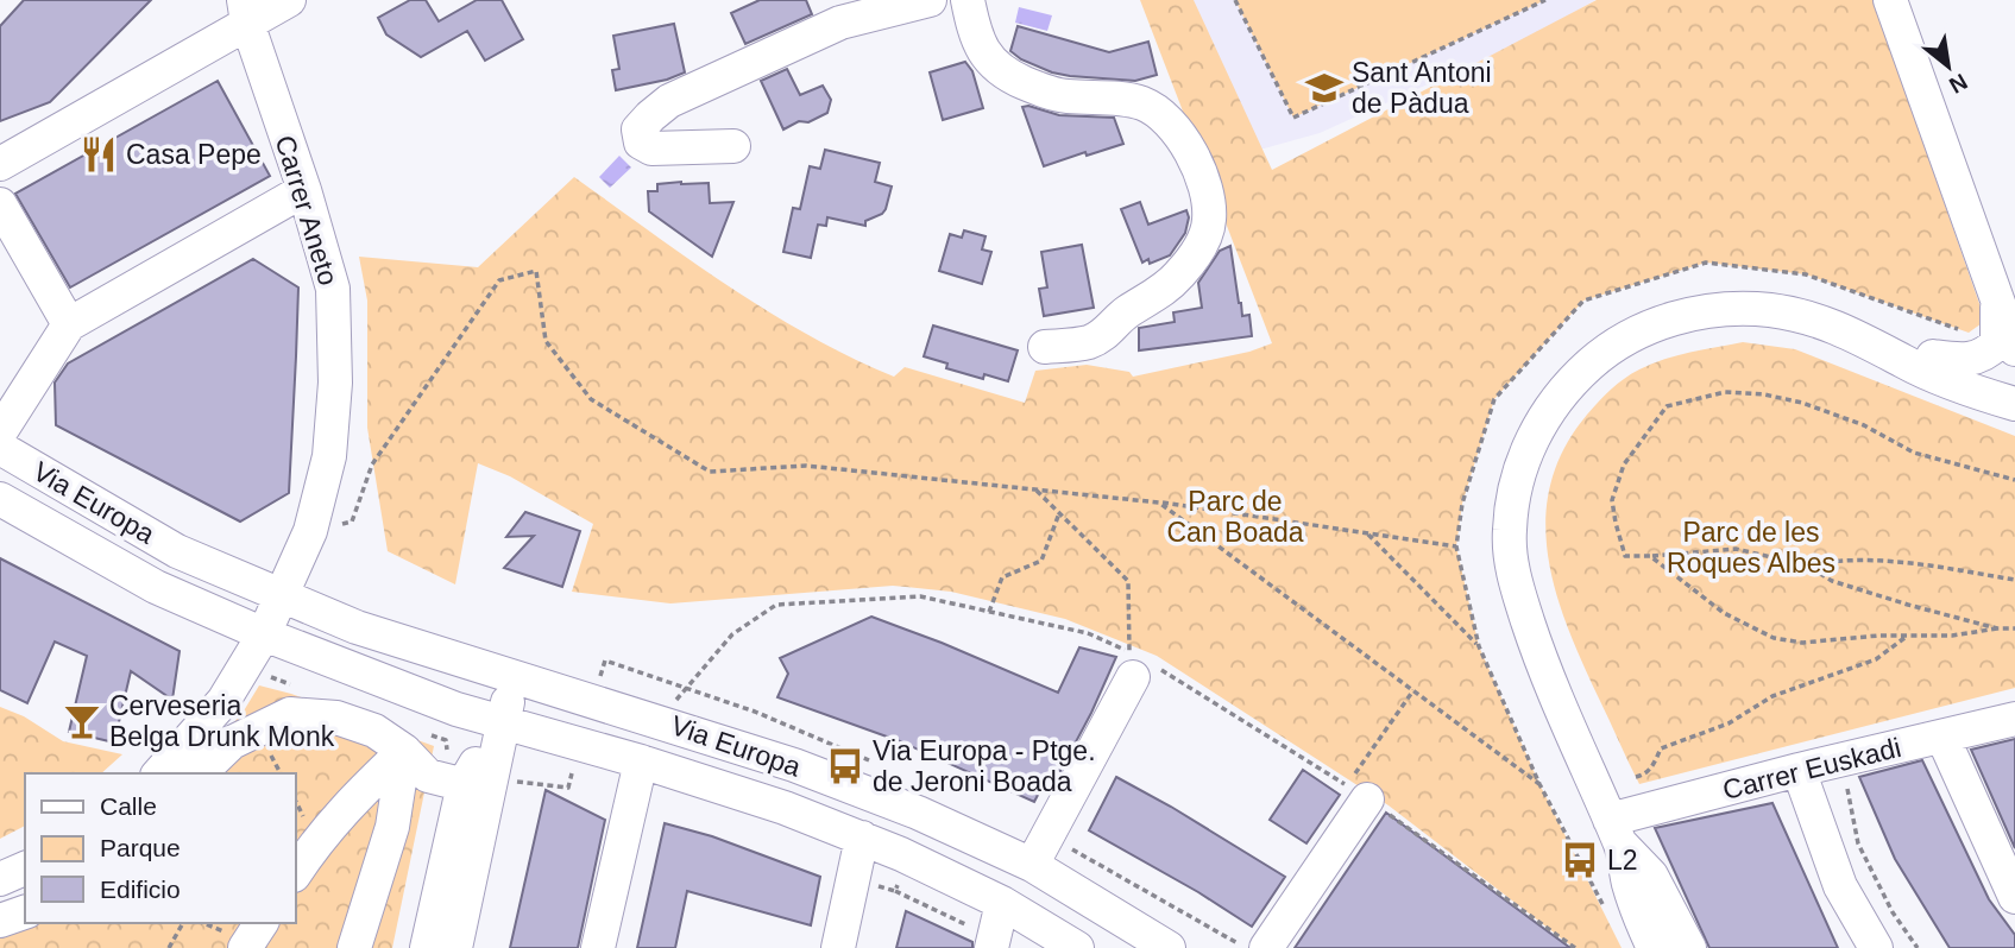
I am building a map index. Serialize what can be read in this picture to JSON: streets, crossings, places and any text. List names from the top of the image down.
{
  "streets": {
    "street": ["Carrer Aneto", "Via Europa", "Carrer Euskadi"]
  },
  "crossings": [
    ["Carrer Aneto", "Via Europa"]
  ],
  "parks": ["Parc de Can Boada", "Parc de les Roques Albes"],
  "places": {
    "school or university": ["Sant Antoni de Pàdua"],
    "restaurant": ["Casa Pepe"],
    "bar": ["Cerveseria Belga Drunk Monk"],
    "bus stop": ["Via Europa - Ptge. de Jeroni Boada", "L2"]
  },
  "legend": ["Calle", "Parque", "Edificio"],
  "north": "bottom right"
}
